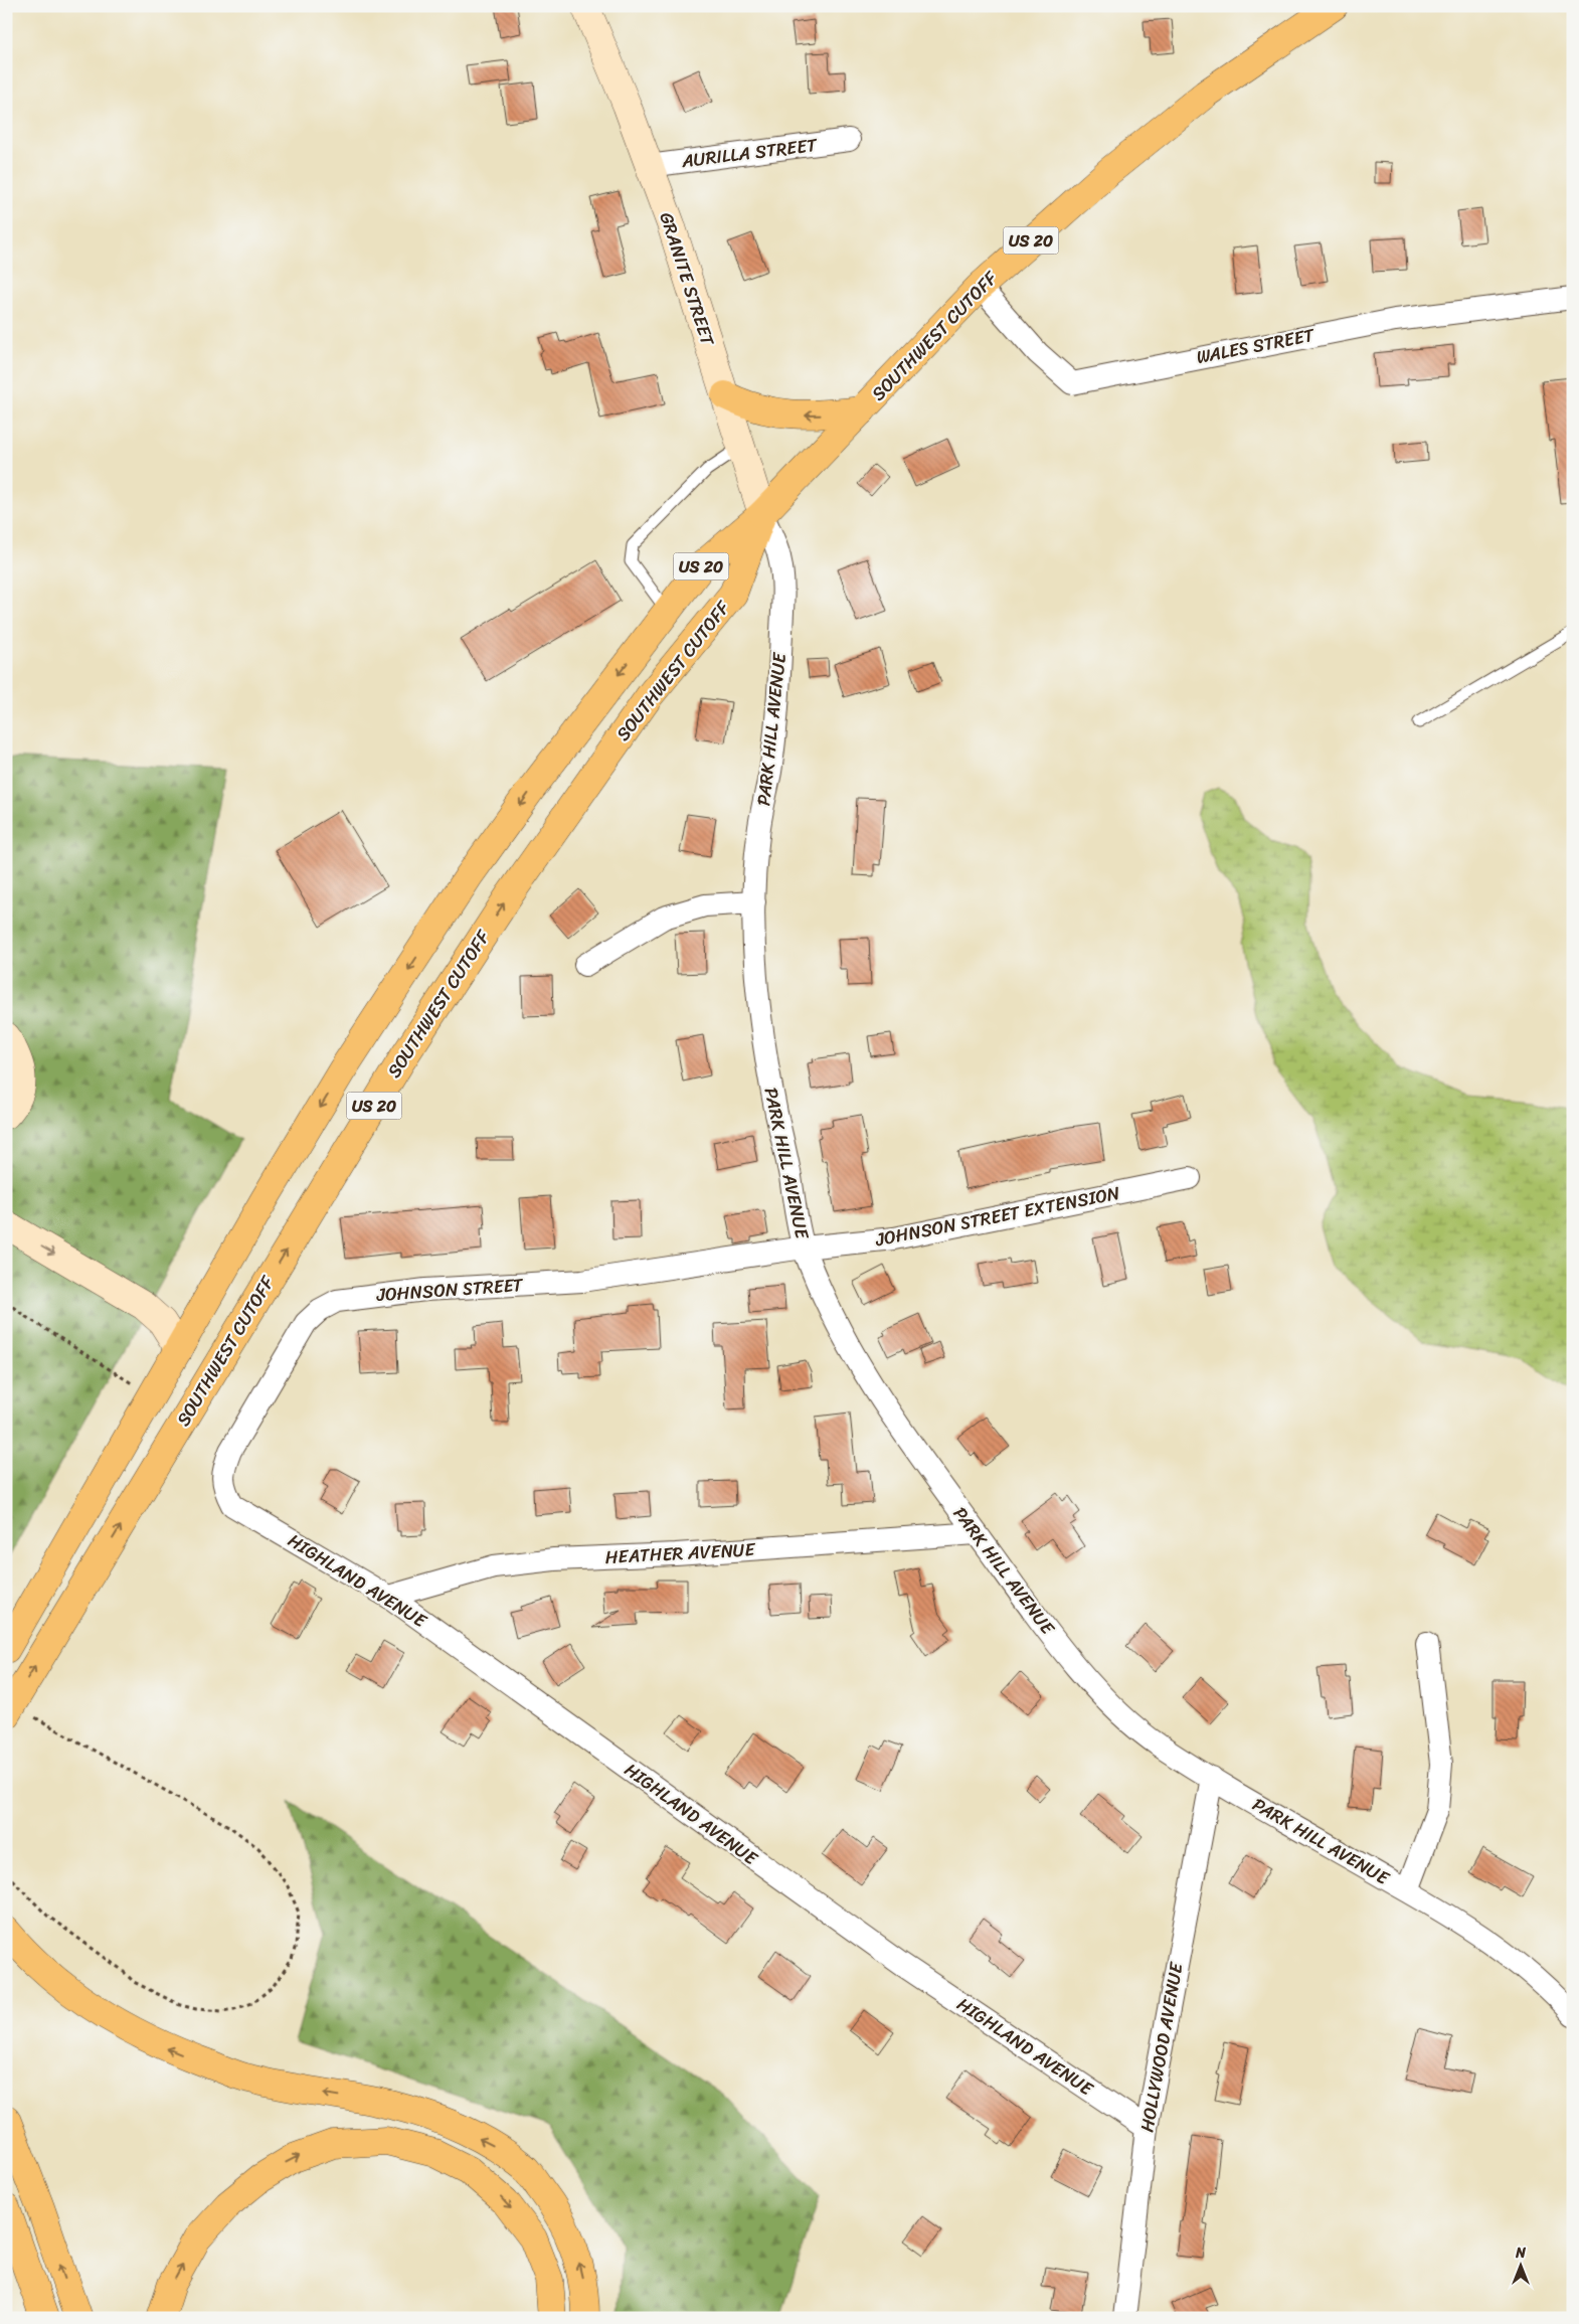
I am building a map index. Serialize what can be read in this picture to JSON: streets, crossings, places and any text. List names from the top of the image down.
{
  "streets": {
    "main road": ["US 20", "SOUTHWEST CUTOFF"],
    "street": [
      "AURILLA STREET",
      "GRANITE STREET",
      "WALES STREET",
      "PARK HILL AVENUE",
      "JOHNSON STREET EXTENSION",
      "JOHNSON STREET",
      "HEATHER AVENUE",
      "HIGHLAND AVENUE",
      "HOLLYWOOD AVENUE"
    ]
  },
  "crossings": [
    ["AURILLA STREET", "GRANITE STREET"],
    ["GRANITE STREET", "SOUTHWEST CUTOFF"],
    ["GRANITE STREET", "PARK HILL AVENUE"],
    ["SOUTHWEST CUTOFF", "WALES STREET"],
    ["PARK HILL AVENUE", "JOHNSON STREET EXTENSION"],
    ["PARK HILL AVENUE", "JOHNSON STREET"],
    ["PARK HILL AVENUE", "HEATHER AVENUE"],
    ["PARK HILL AVENUE", "HOLLYWOOD AVENUE"],
    ["JOHNSON STREET EXTENSION", "JOHNSON STREET"],
    ["JOHNSON STREET", "HIGHLAND AVENUE"],
    ["HEATHER AVENUE", "HIGHLAND AVENUE"],
    ["HIGHLAND AVENUE", "HOLLYWOOD AVENUE"]
  ],
  "north": "top"
}
